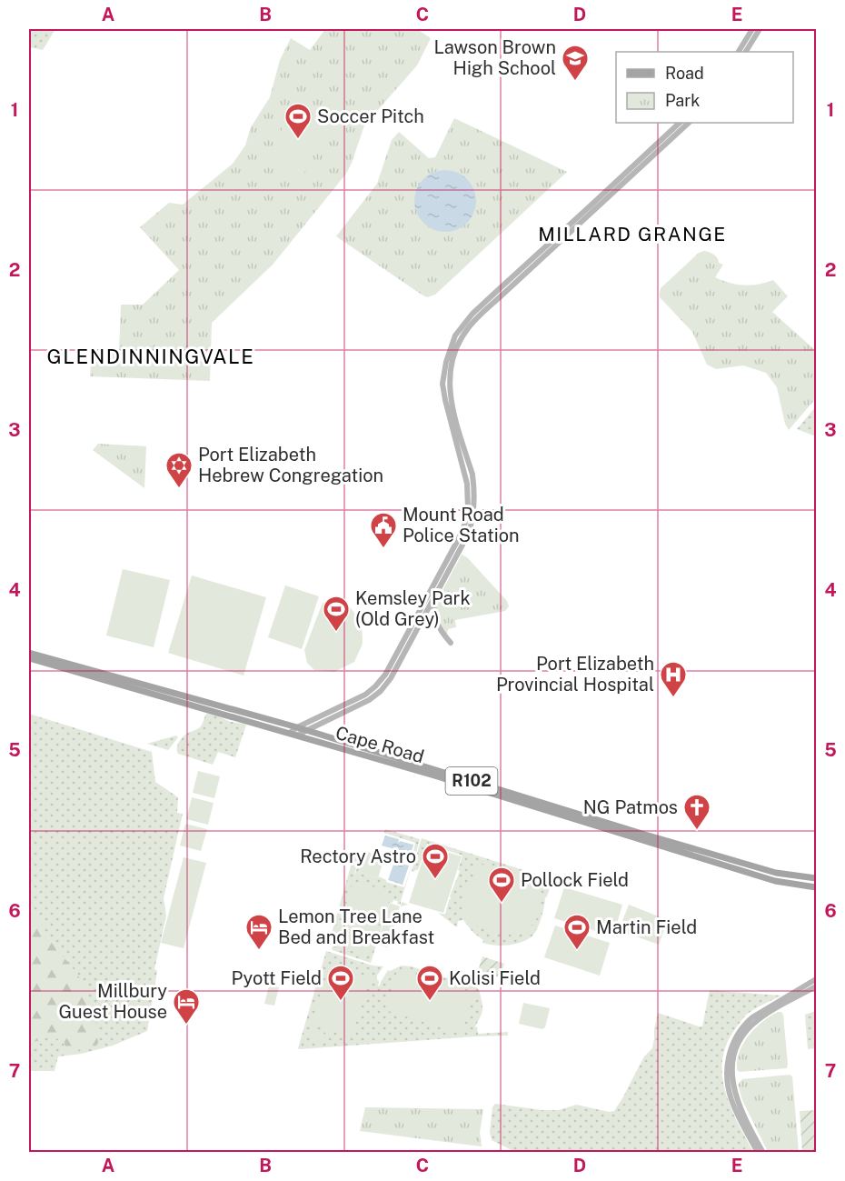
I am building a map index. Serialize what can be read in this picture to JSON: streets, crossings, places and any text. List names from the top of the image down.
{
  "streets": {
    "main road": ["Cape Road", "R102"]
  },
  "districts": ["MILLARD GRANGE", "GLENDINNINGVALE"],
  "places": {
    "school or university": ["Lawson Brown High School"],
    "sports": [
      "Soccer Pitch",
      "Kemsley Park (Old Grey)",
      "Rectory Astro",
      "Pollock Field",
      "Martin Field",
      "Pyott Field",
      "Kolisi Field"
    ],
    "synagogue": ["Port Elizabeth Hebrew Congregation"],
    "public building": ["Mount Road Police Station"],
    "hospital": ["Port Elizabeth Provincial Hospital"],
    "church": ["NG Patmos"],
    "hotel": ["Lemon Tree Lane Bed and Breakfast", "Millbury Guest House"]
  },
  "legend": ["Road", "Park"],
  "grid": {
    "columns": [
      "A",
      "B",
      "C",
      "D",
      "E"
    ],
    "rows": [
      "1",
      "2",
      "3",
      "4",
      "5",
      "6",
      "7"
    ]
  }
}
